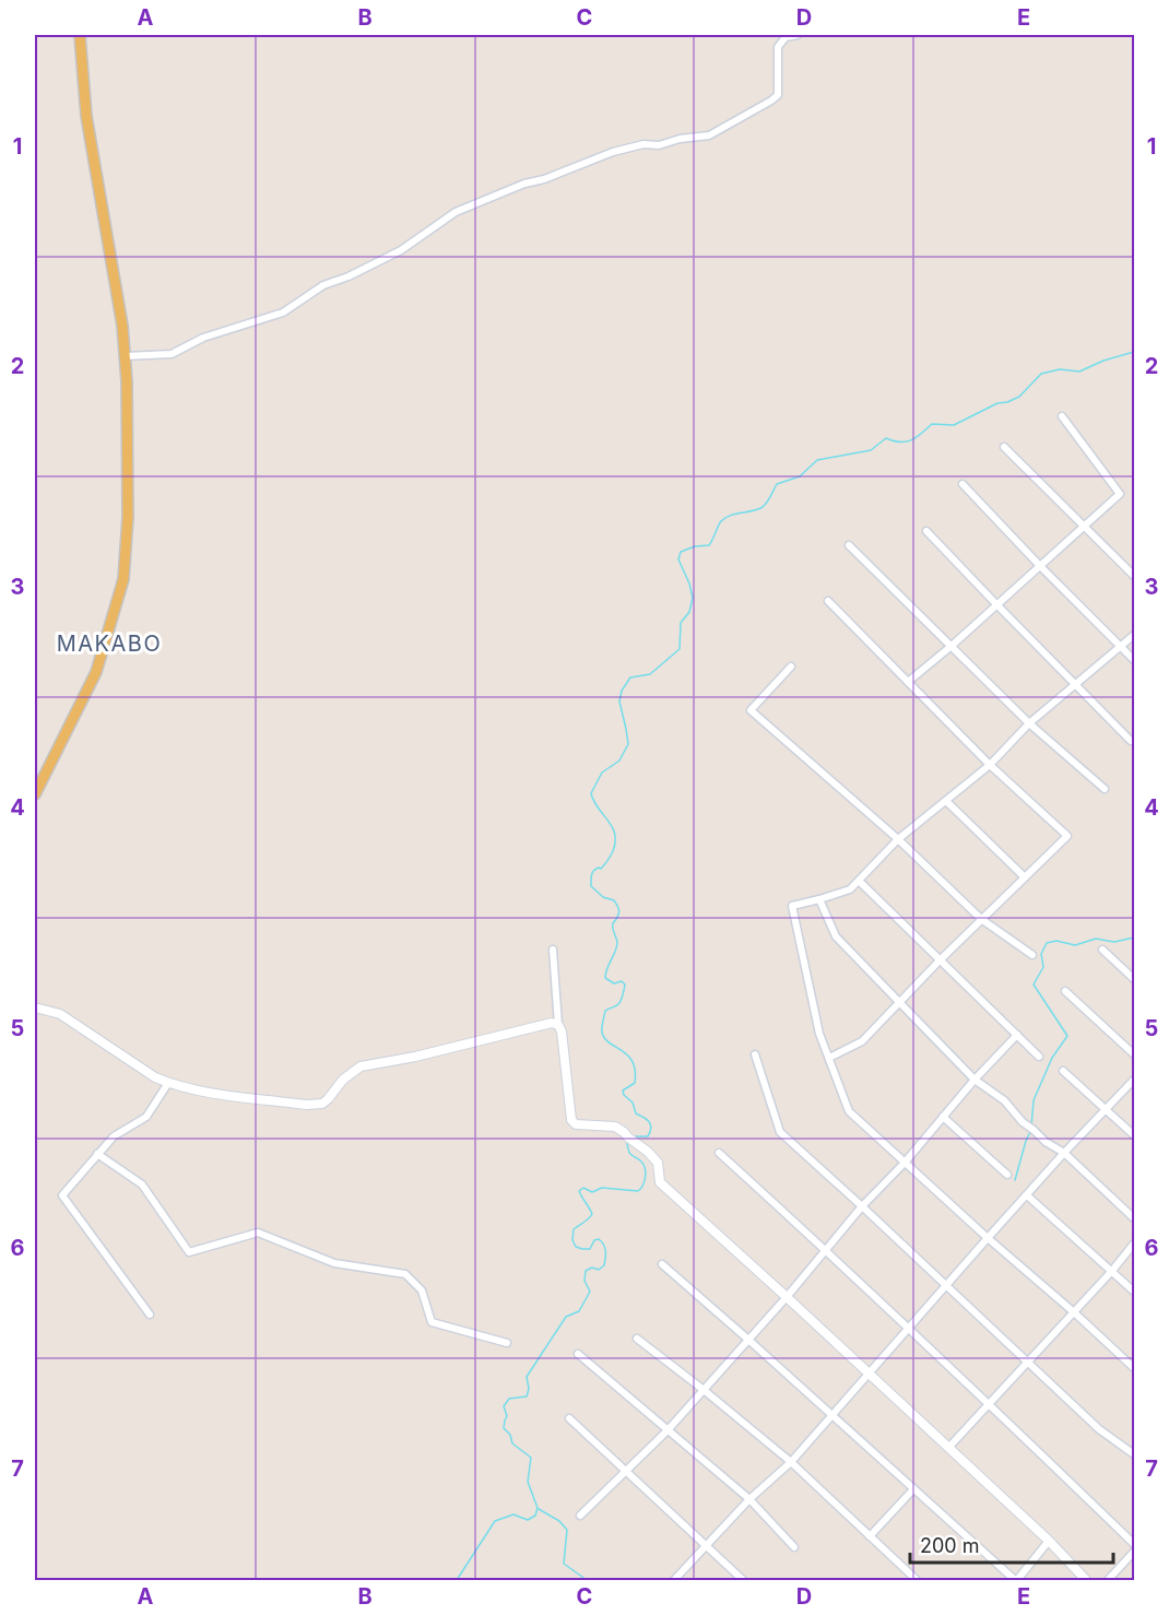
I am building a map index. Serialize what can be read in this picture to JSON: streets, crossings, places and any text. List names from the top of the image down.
{
  "districts": ["MAKABO"],
  "scale_bar": "200 m",
  "grid": {
    "columns": [
      "A",
      "B",
      "C",
      "D",
      "E"
    ],
    "rows": [
      "1",
      "2",
      "3",
      "4",
      "5",
      "6",
      "7"
    ]
  }
}
